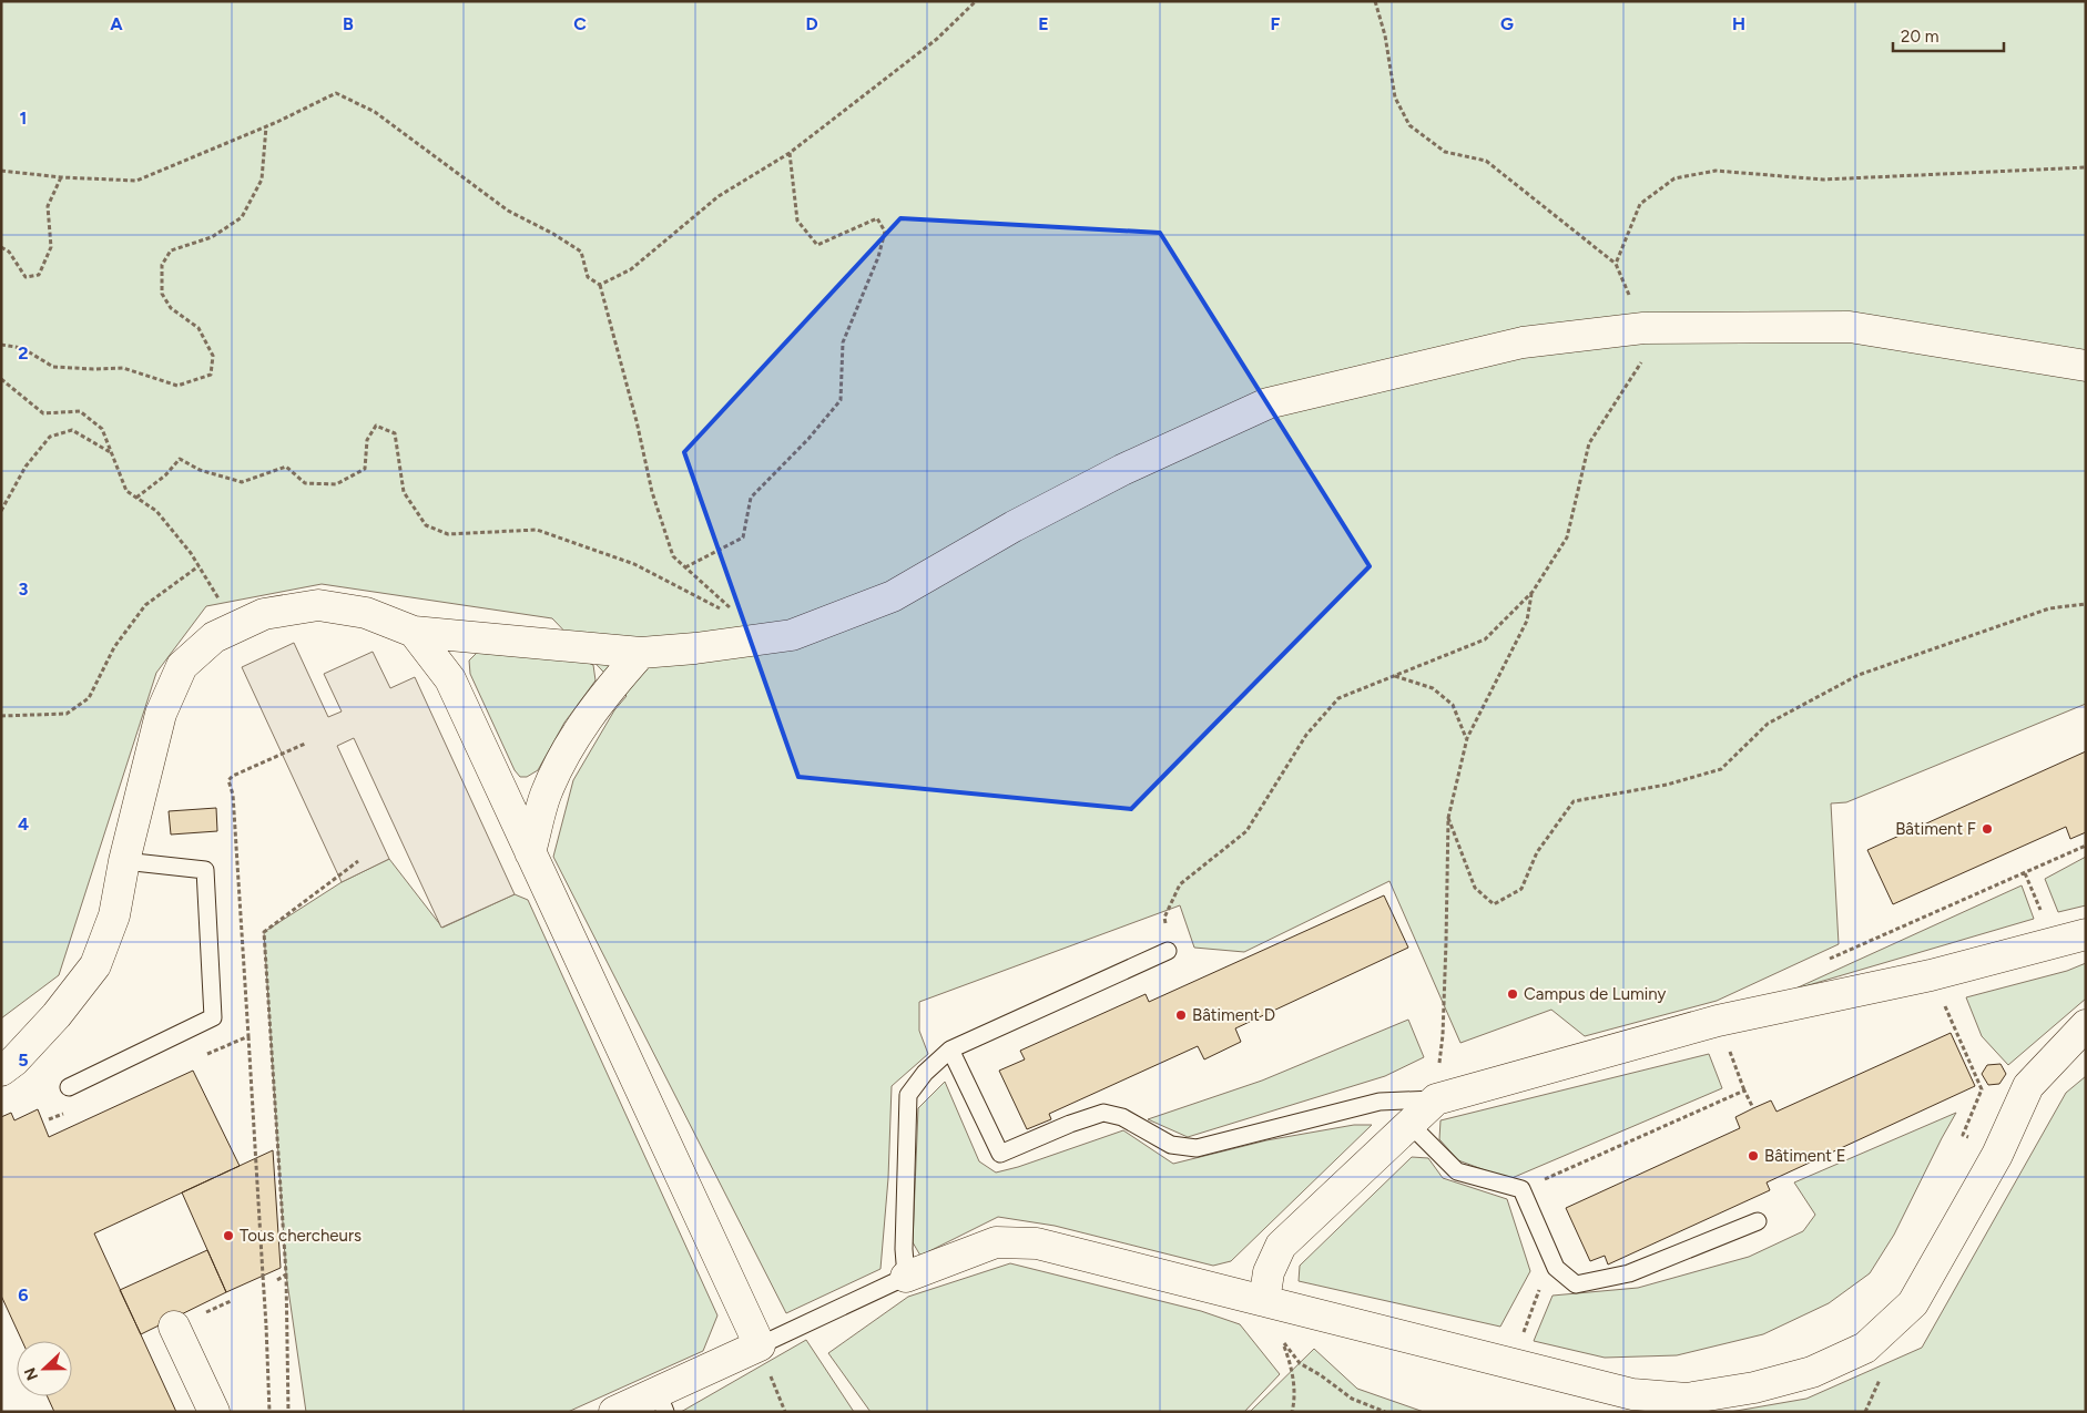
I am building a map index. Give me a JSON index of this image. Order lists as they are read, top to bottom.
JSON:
{
  "places": [
    "Bâtiment F",
    "Campus de Luminy",
    "Bâtiment D",
    "Bâtiment E",
    "Tous chercheurs"
  ],
  "scale_bar": "20 m",
  "north": "left",
  "grid": {
    "columns": [
      "A",
      "B",
      "C",
      "D",
      "E",
      "F",
      "G",
      "H"
    ],
    "rows": [
      "1",
      "2",
      "3",
      "4",
      "5",
      "6"
    ]
  }
}
